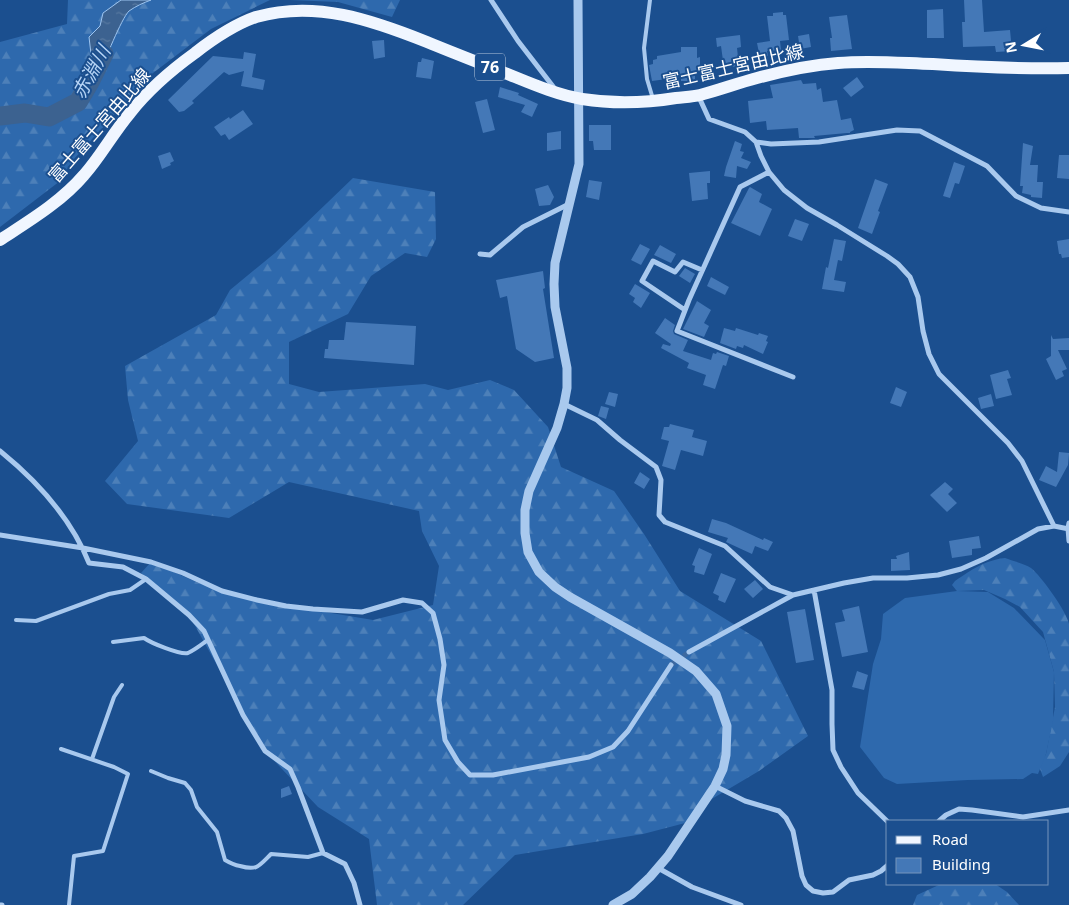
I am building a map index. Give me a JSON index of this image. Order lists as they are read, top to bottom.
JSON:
{
  "streets": {
    "main road": ["富士富士宮由比線", "76"]
  },
  "water": ["赤淵川"],
  "legend": ["Road", "Building"],
  "north": "left"
}
